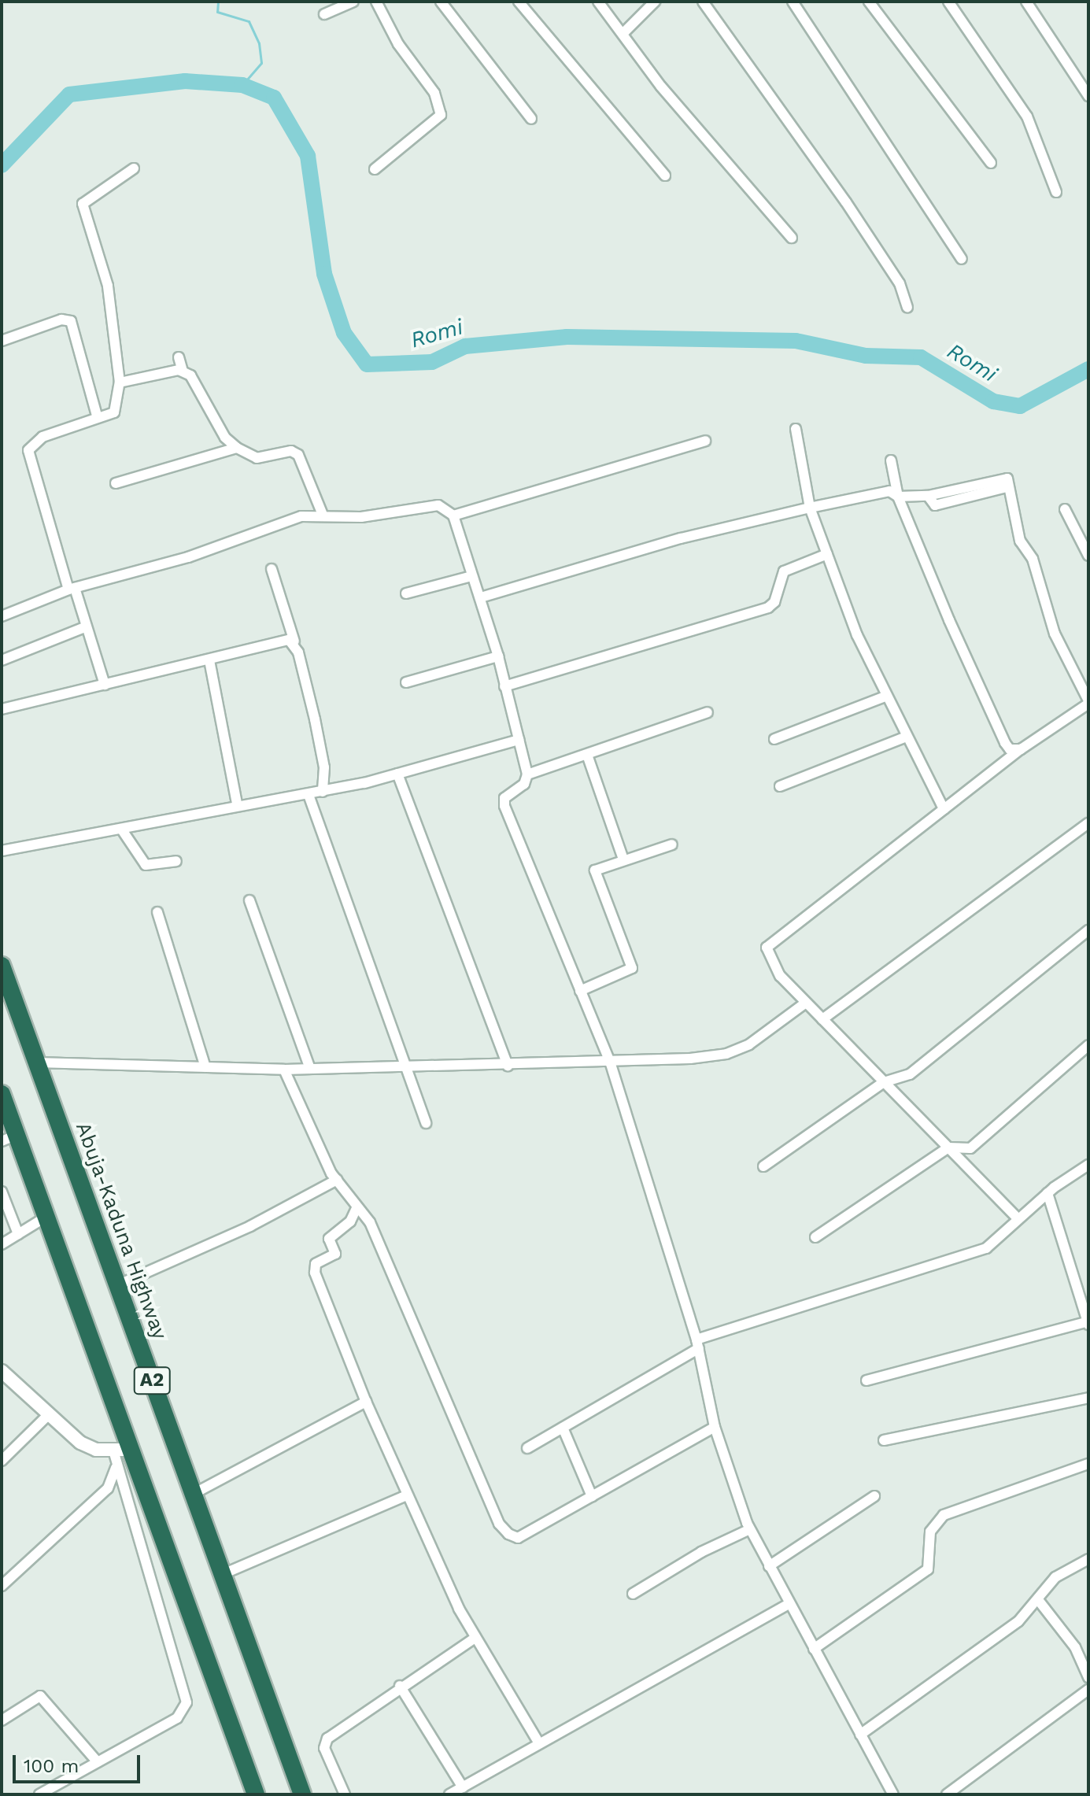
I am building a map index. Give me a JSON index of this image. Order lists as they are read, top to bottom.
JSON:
{
  "streets": {
    "highway": ["Abuja-Kaduna Highway", "A2"]
  },
  "water": ["Romi"],
  "scale_bar": "100 m"
}
